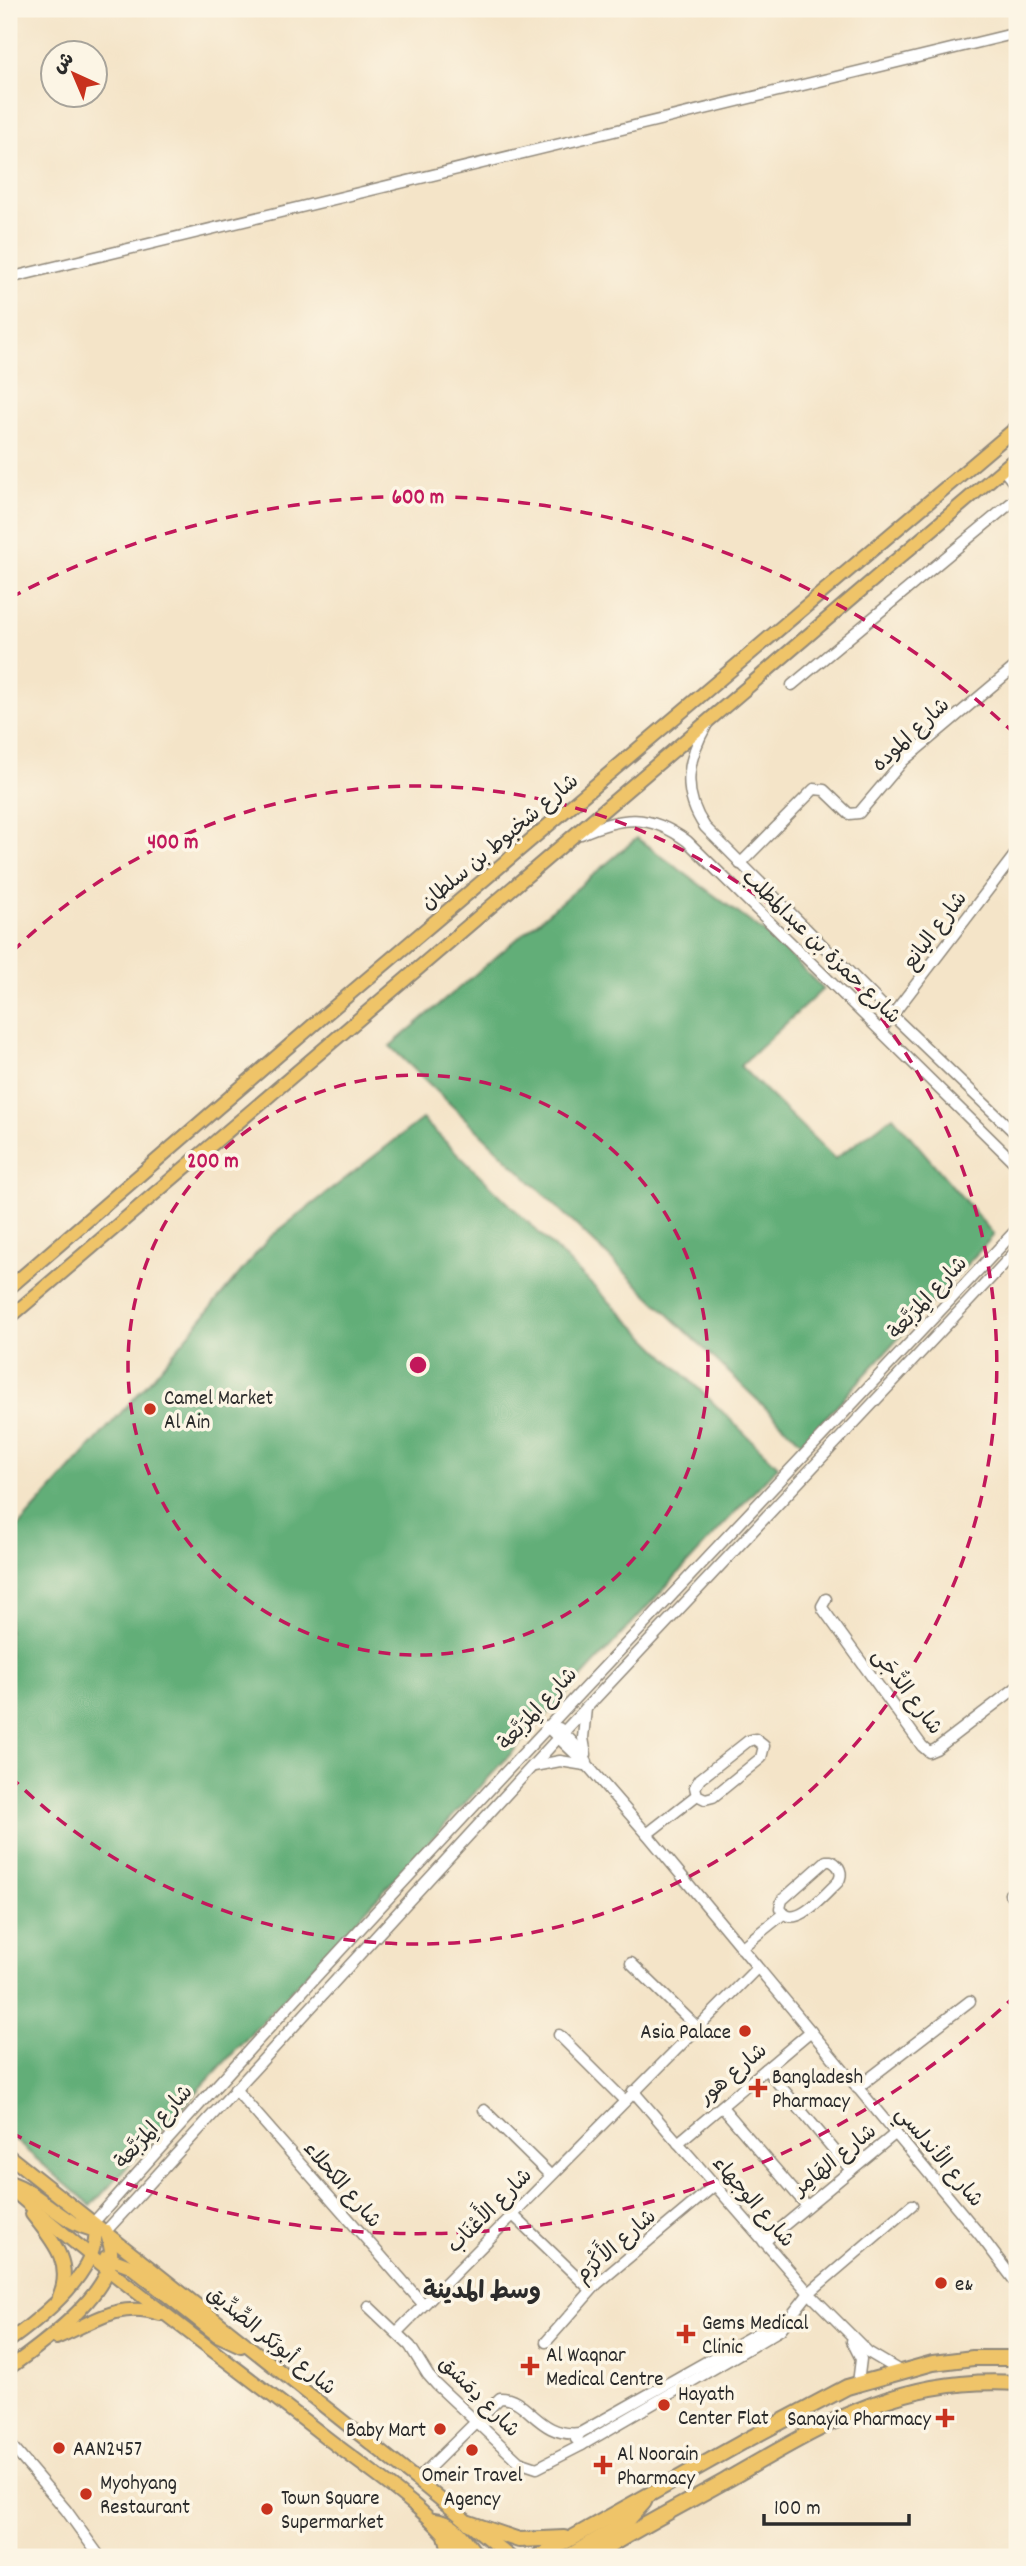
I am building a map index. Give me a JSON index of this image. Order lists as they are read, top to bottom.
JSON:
{
  "streets": {
    "main road": ["شارع شخبوط بن سلطان", "شارع أبوبَكر الصِّدِّيق"],
    "street": [
      "شارع الموده",
      "شارع اليانع",
      "شارع حمزة بن عبدالمطلب",
      "شارع المِرَبَّعة",
      "شارع الدُّجَى",
      "شارع هور",
      "شارع الأندلسي",
      "شارع الهَامِر",
      "شارع الكحلاء",
      "شارع الوجهاء",
      "شارع الأَعْنَاب",
      "شارع الأَكْرَم",
      "شارع دِمَشق"
    ]
  },
  "crossings": [
    ["شارع الموده", "شارع حمزة بن عبدالمطلب"],
    ["شارع اليانع", "شارع حمزة بن عبدالمطلب"],
    ["شارع المِرَبَّعة", "شارع الأندلسي"],
    ["شارع المِرَبَّعة", "شارع الكحلاء"],
    ["شارع المِرَبَّعة", "شارع أبوبَكر الصِّدِّيق"],
    ["شارع هور", "شارع الأندلسي"],
    ["شارع هور", "شارع الوجهاء"],
    ["شارع الأندلسي", "شارع الهَامِر"],
    ["شارع الأندلسي", "شارع الأَعْنَاب"],
    ["شارع الهَامِر", "شارع الوجهاء"],
    ["شارع الكحلاء", "شارع الأَعْنَاب"],
    ["شارع الوجهاء", "شارع الأَعْنَاب"],
    ["شارع الوجهاء", "شارع الأَكْرَم"],
    ["شارع الوجهاء", "شارع دِمَشق"],
    ["شارع الأَعْنَاب", "شارع دِمَشق"]
  ],
  "districts": ["وسط المدينة"],
  "places": {
    "other": [
      "Camel Market Al Ain",
      "Asia Palace",
      "e&",
      "Hayath Center Flat",
      "Baby Mart",
      "AAN2457",
      "Omeir Travel Agency",
      "Myohyang Restaurant",
      "Town Square Supermarket"
    ],
    "health": [
      "Bangladesh Pharmacy",
      "Gems Medical Clinic",
      "Al Waqnar Medical Centre",
      "Sanayia Pharmacy",
      "Al Noorain Pharmacy"
    ]
  },
  "scale_bar": "100 m",
  "north": "top left",
  "rings": ["600 m", "400 m", "200 m"]
}
